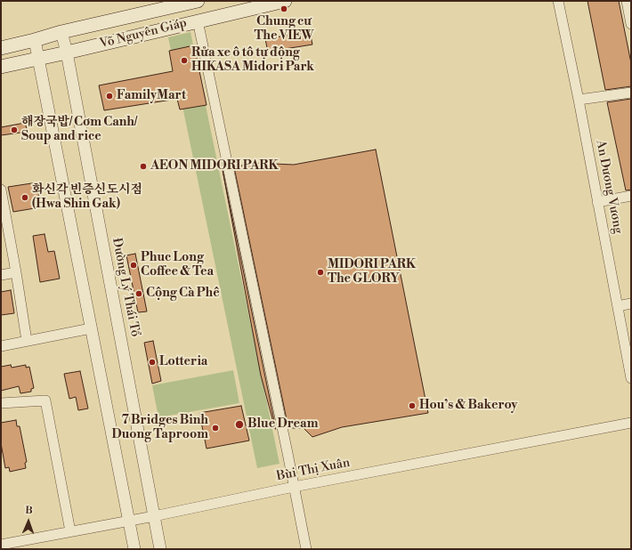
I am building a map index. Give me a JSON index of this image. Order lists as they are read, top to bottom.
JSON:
{
  "streets": {
    "main road": ["Võ Nguyên Giáp"],
    "street": ["An Dương Vương", "Đường Lý Thái Tổ", "Bùi Thị Xuân"]
  },
  "crossings": [
    ["Võ Nguyên Giáp", "Đường Lý Thái Tổ"],
    ["Đường Lý Thái Tổ", "Bùi Thị Xuân"]
  ],
  "places": [
    "Chung cư The VIEW",
    "Rửa xe ô tô tự động HIKASA Midori Park",
    "FamilyMart",
    "해장국밥/ Cơm Canh/ Soup and rice",
    "AEON MIDORI PARK",
    "화신각 빈증신도시점 (Hwa Shin Gak)",
    "Phuc Long Coffee & Tea",
    "MIDORI PARK The GLORY",
    "Cộng Cà Phê",
    "Lotteria",
    "Hou’s & Bakeroy",
    "Blue Dream",
    "7 Bridges Binh Duong Taproom"
  ],
  "north": "top"
}
